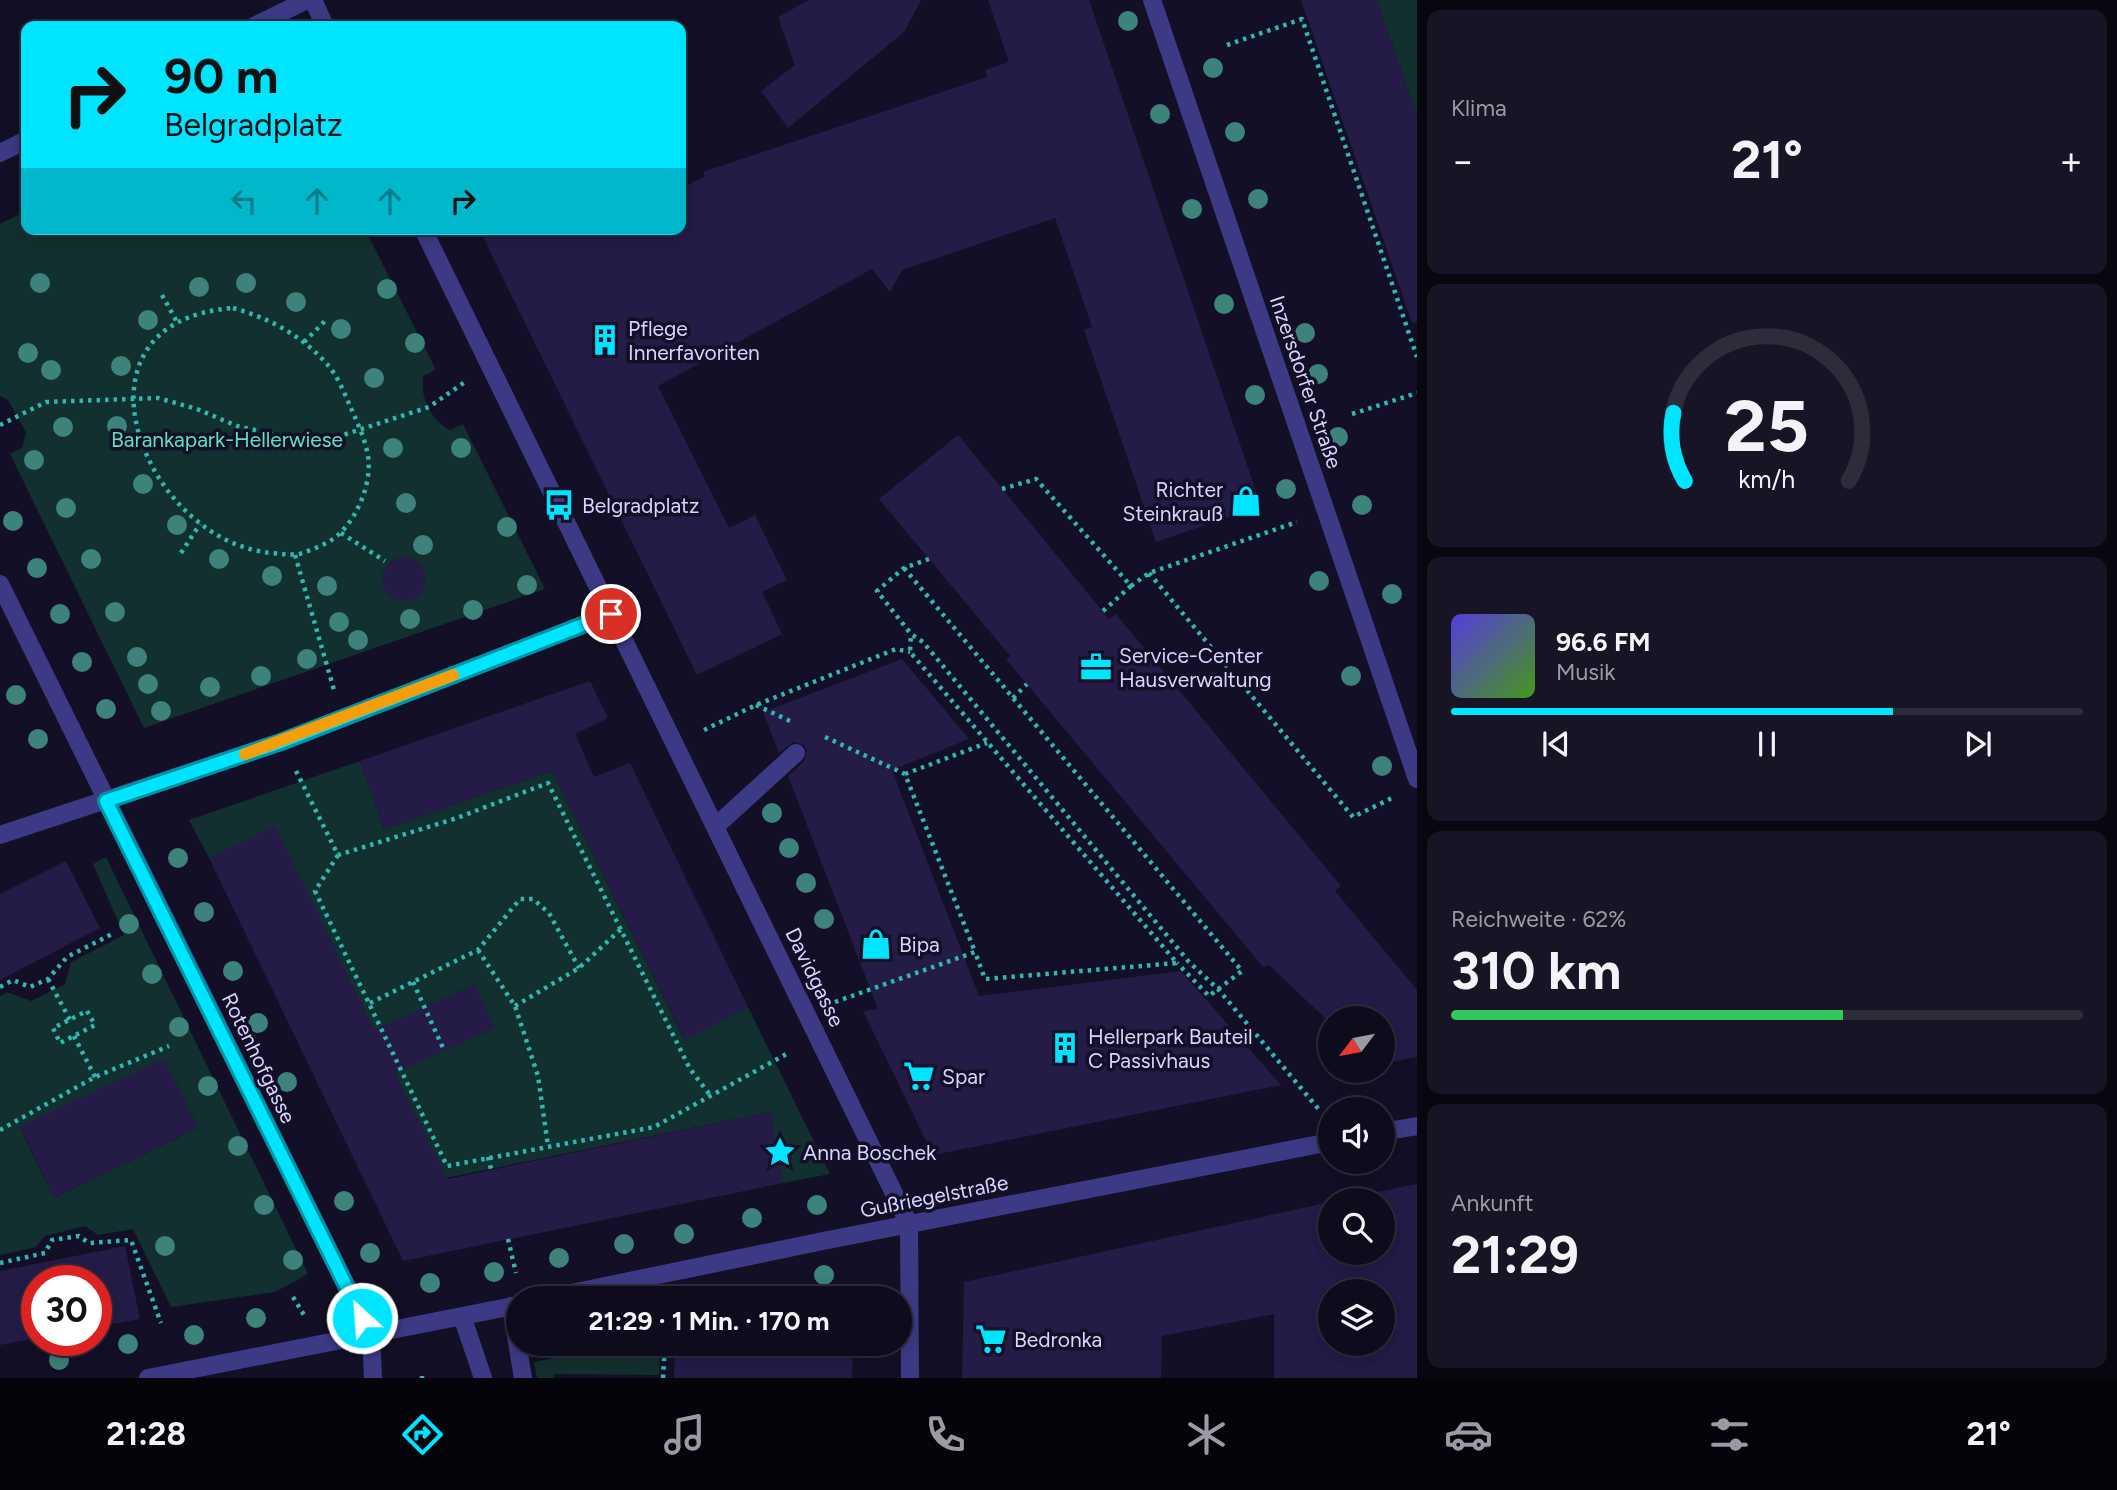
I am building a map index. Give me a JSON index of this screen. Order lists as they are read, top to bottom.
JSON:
{
  "streets": {
    "street": [
      "Inzersdorfer Straße",
      "Davidgasse",
      "Rotenhofgasse",
      "Gußriegelstraße"
    ]
  },
  "crossings": [
    ["Davidgasse", "Gußriegelstraße"]
  ],
  "parks": ["Barankapark-Hellerwiese"],
  "places": {
    "building": ["Pflege Innerfavoriten", "Hellerpark Bauteil C Passivhaus"],
    "shop": ["Richter Steinkrauß", "Bipa"],
    "bus stop": ["Belgradplatz"],
    "office": ["Service-Center Hausverwaltung"],
    "supermarket": ["Spar", "Bedronka"],
    "place": ["Anna Boschek"]
  },
  "north": "bottom left",
  "page": {
    "tile": [
      "Klima",
      ["Reichweite · 62%", "310 km"],
      ["Ankunft", "21:29"]
    ],
    "turn": ["90 m", "Belgradplatz"],
    "heat": ["−", "21°", "+"],
    "song": ["96.6 FM", "Musik"],
    "limit": "30",
    "trip": "21:29 · 1 Min. · 170 m",
    "tabs": ["21:28", "21°"],
    "gauge": ["25", "km/h"]
  }
}
